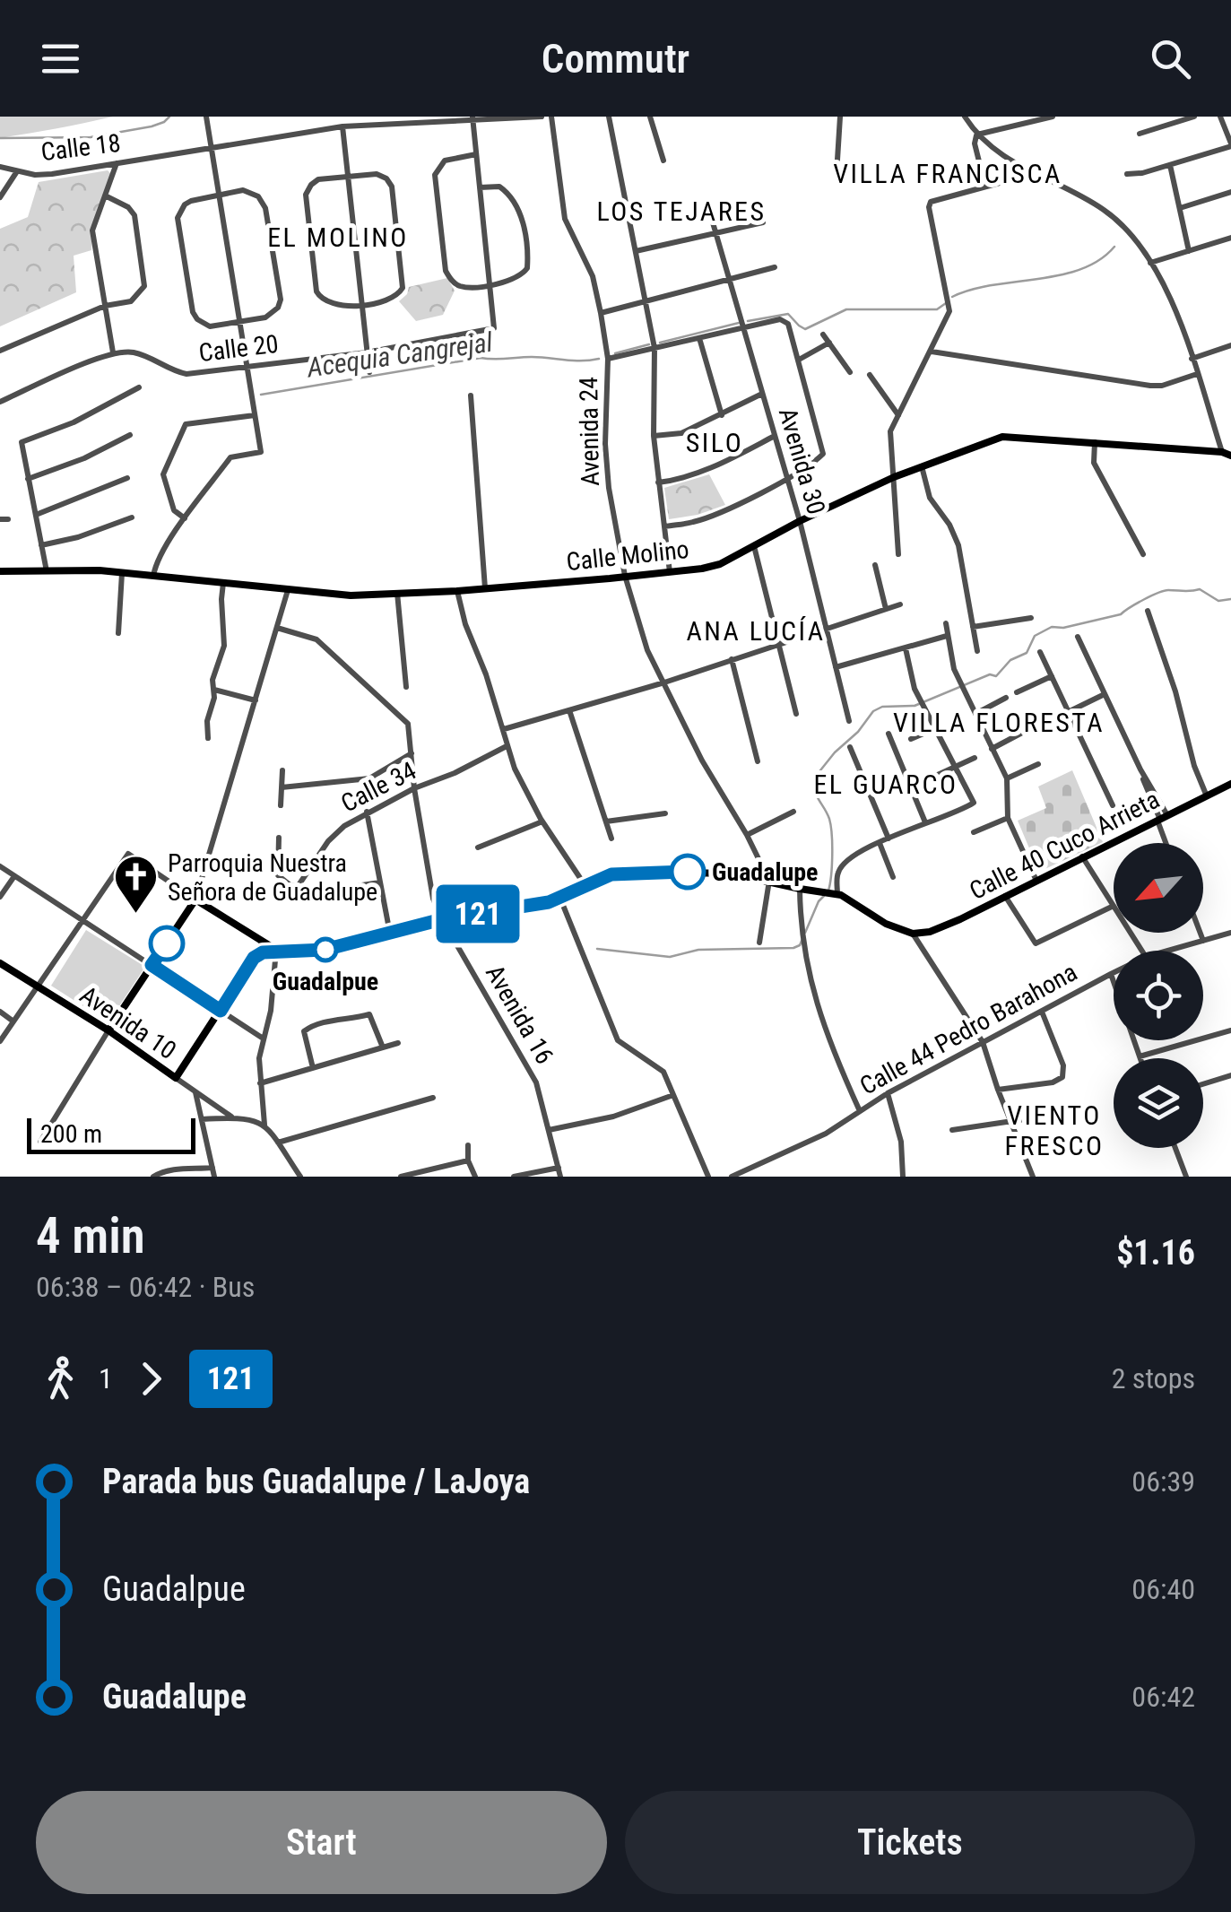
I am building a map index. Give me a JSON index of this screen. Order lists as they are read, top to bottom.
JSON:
{
  "streets": {
    "main road": ["Calle Molino", "Calle 40 Cuco Arrieta", "Avenida 10"],
    "street": [
      "Calle 18",
      "Calle 20",
      "Avenida 24",
      "Avenida 30",
      "Calle 34",
      "Avenida 16",
      "Calle 44 Pedro Barahona"
    ]
  },
  "crossings": [
    ["Avenida 24", "Calle Molino"],
    ["Avenida 30", "Calle Molino"],
    ["Calle 34", "Avenida 16"]
  ],
  "districts": [
    "VILLA FRANCISCA",
    "LOS TEJARES",
    "EL MOLINO",
    "SILO",
    "ANA LUCÍA",
    "VILLA FLORESTA",
    "EL GUARCO",
    "VIENTO FRESCO"
  ],
  "water": ["Acequia Cangrejal"],
  "places": {
    "other": ["Guadalupe", "Guadalpue"],
    "church": ["Parroquia Nuestra Señora de Guadalupe"]
  },
  "lines": ["bus line 121"],
  "scale_bar": "200 m",
  "north": "bottom left",
  "page": {
    "header": "Commutr",
    "on_map": "121",
    "scale": "200 m",
    "heading": ["4 min", "06:38 – 06:42 · Bus", "$1.16"],
    "legs": ["1", "121", "2 stops"],
    "list": [
      {
        "name": "Parada bus Guadalupe / LaJoya",
        "value": "06:39"
      },
      {
        "name": "Guadalpue",
        "value": "06:40"
      },
      {
        "name": "Guadalupe",
        "value": "06:42"
      }
    ],
    "buttons": ["Start", "Tickets"]
  }
}
